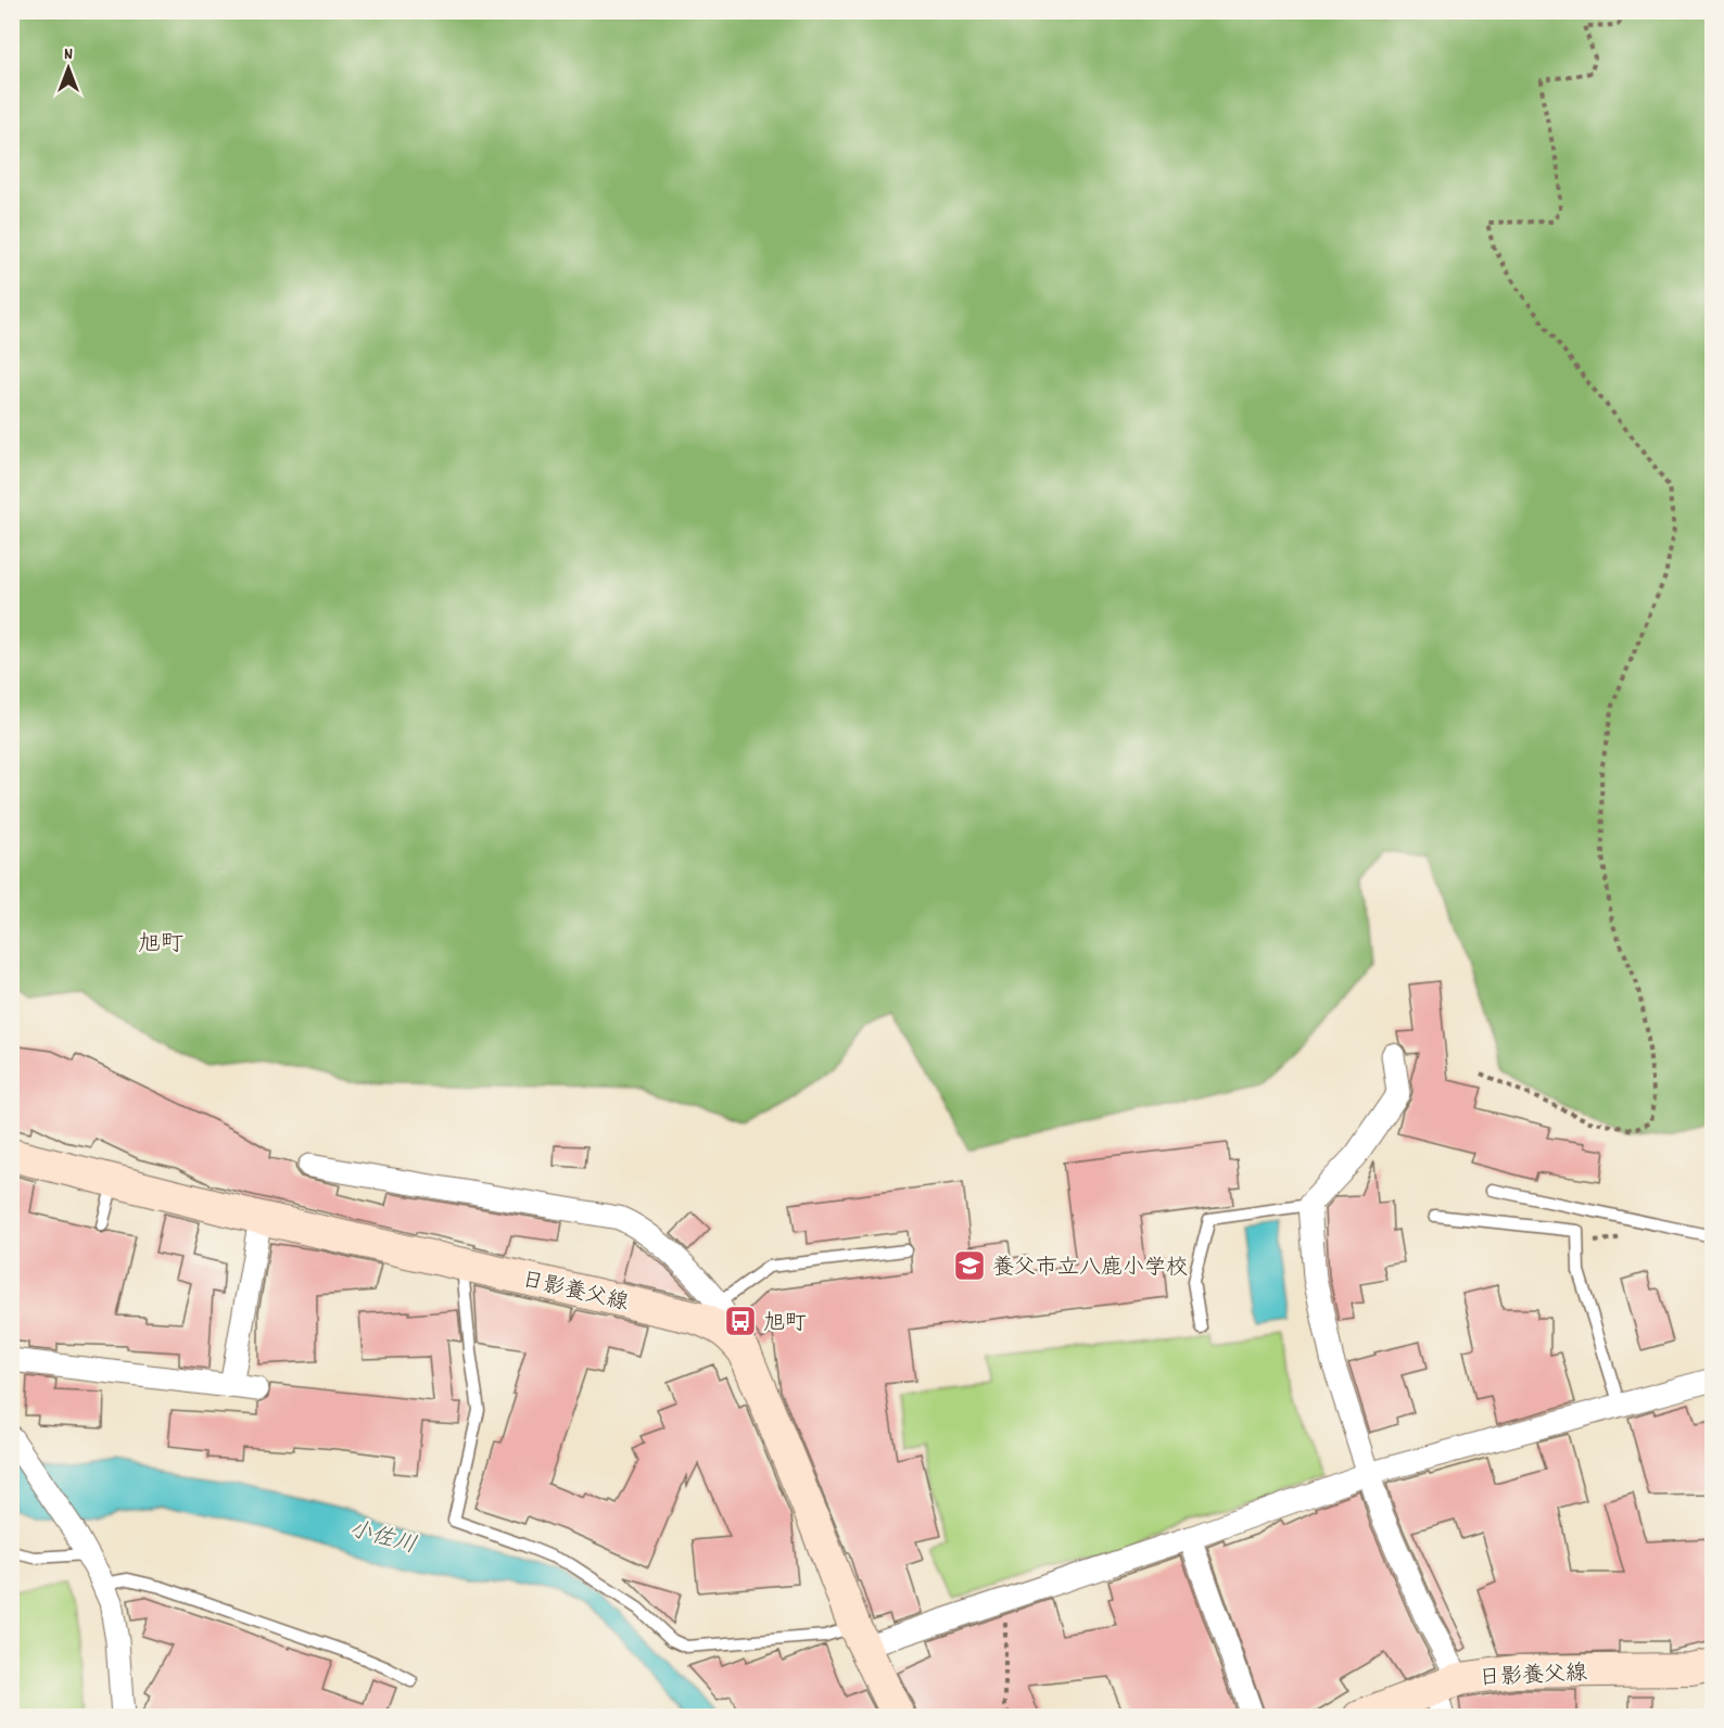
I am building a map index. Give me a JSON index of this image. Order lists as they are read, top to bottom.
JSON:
{
  "streets": {
    "main road": ["日影養父線"]
  },
  "districts": ["旭町"],
  "water": ["小佐川"],
  "places": {
    "school or university": ["養父市立八鹿小学校"],
    "bus stop": ["旭町"]
  },
  "north": "top"
}
